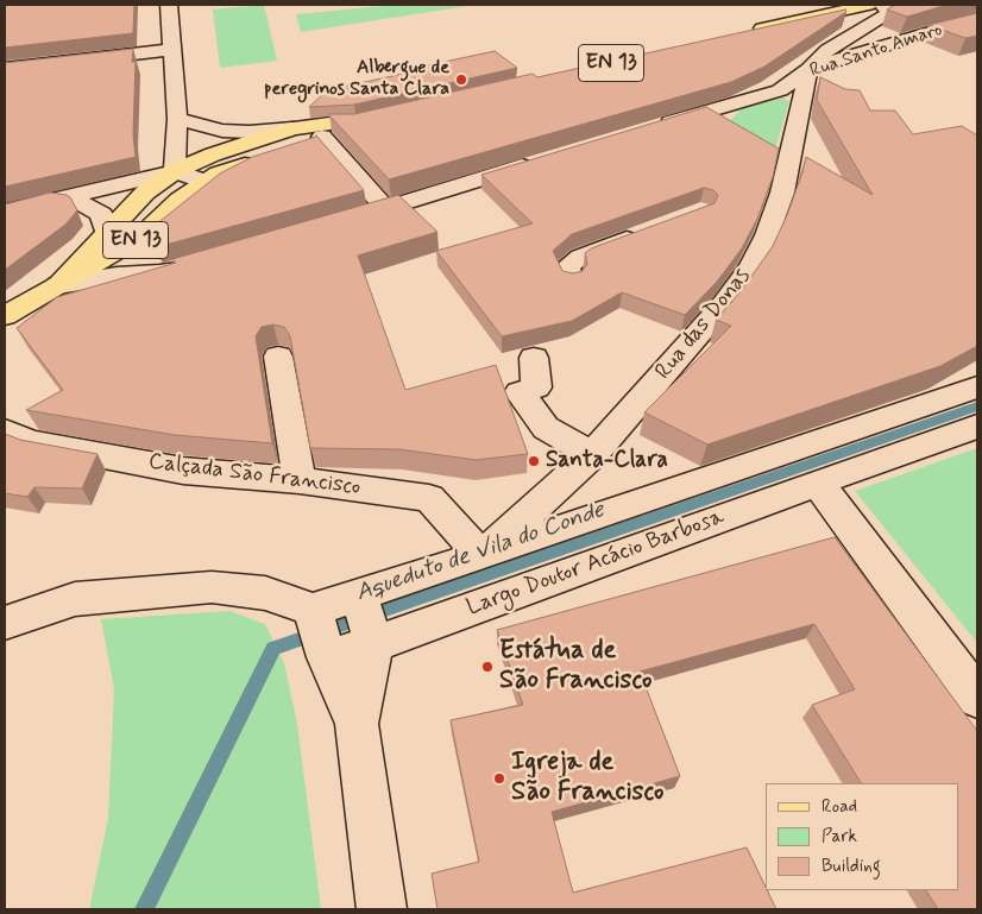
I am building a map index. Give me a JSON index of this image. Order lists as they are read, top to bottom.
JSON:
{
  "streets": {
    "main road": ["EN 13"],
    "street": [
      "Rua Santo Amaro",
      "Rua das Donas",
      "Calçada São Francisco",
      "Largo Doutor Acácio Barbosa"
    ]
  },
  "crossings": [
    ["Rua Santo Amaro", "Rua das Donas"],
    ["Rua das Donas", "Calçada São Francisco"],
    ["Rua das Donas", "Largo Doutor Acácio Barbosa"],
    ["Calçada São Francisco", "Largo Doutor Acácio Barbosa"]
  ],
  "water": ["Aqueduto de Vila do Conde"],
  "places": [
    "Albergue de peregrinos Santa Clara",
    "Santa-Clara",
    "Estátua de São Francisco",
    "Igreja de São Francisco"
  ],
  "legend": ["Road", "Park", "Building"]
}
